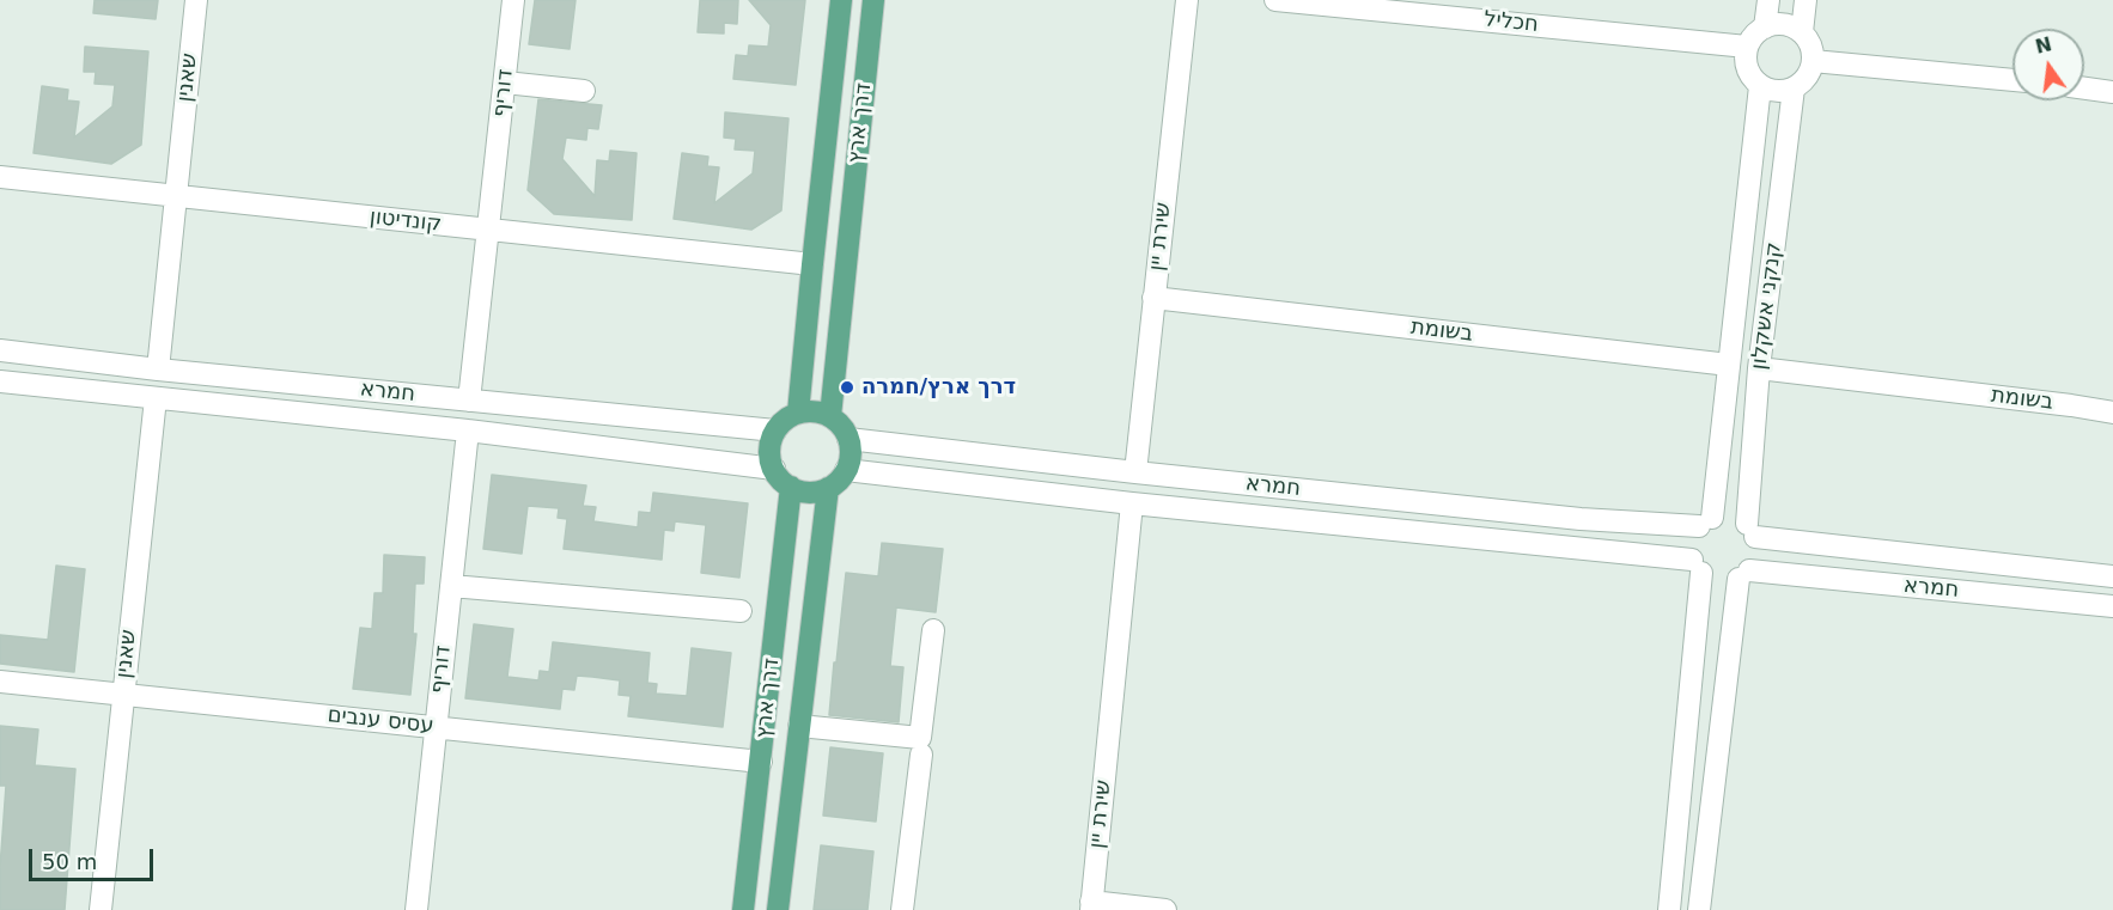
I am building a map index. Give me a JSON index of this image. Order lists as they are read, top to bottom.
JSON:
{
  "streets": {
    "main road": ["דרך ארץ"],
    "street": [
      "חכליל",
      "שאנין",
      "דוריף",
      "קונדיטון",
      "שירת יין",
      "קנקני אשקלון",
      "בשומת",
      "חמרא",
      "עסיס ענבים"
    ]
  },
  "crossings": [
    ["חכליל", "קנקני אשקלון"],
    ["שאנין", "קונדיטון"],
    ["שאנין", "חמרא"],
    ["שאנין", "עסיס ענבים"],
    ["דוריף", "קונדיטון"],
    ["דוריף", "חמרא"],
    ["דוריף", "עסיס ענבים"],
    ["דרך ארץ", "קונדיטון"],
    ["דרך ארץ", "חמרא"],
    ["דרך ארץ", "עסיס ענבים"],
    ["שירת יין", "בשומת"],
    ["שירת יין", "חמרא"],
    ["קנקני אשקלון", "בשומת"],
    ["קנקני אשקלון", "חמרא"]
  ],
  "places": ["דרך ארץ/חמרה"],
  "scale_bar": "50 m",
  "north": "top"
}
